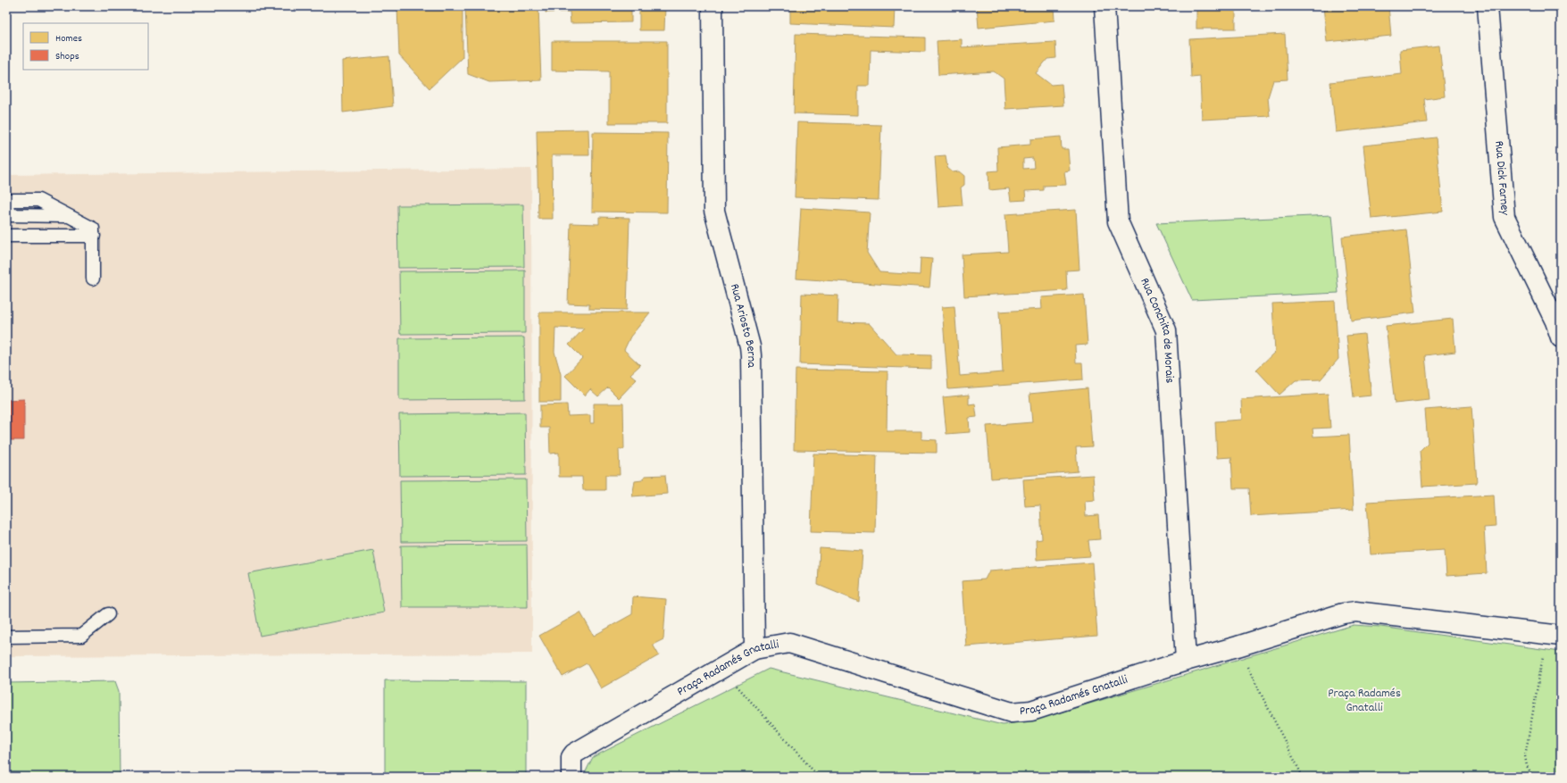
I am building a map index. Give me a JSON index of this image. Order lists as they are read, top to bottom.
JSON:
{
  "streets": {
    "street": [
      "Rua Dick Farney",
      "Rua Ariosto Berna",
      "Rua Conchita de Morais",
      "Praça Radamés Gnatalli"
    ]
  },
  "crossings": [
    ["Rua Ariosto Berna", "Praça Radamés Gnatalli"],
    ["Rua Conchita de Morais", "Praça Radamés Gnatalli"]
  ],
  "parks": ["Praça Radamés Gnatalli"],
  "legend": ["Homes", "Shops"]
}
